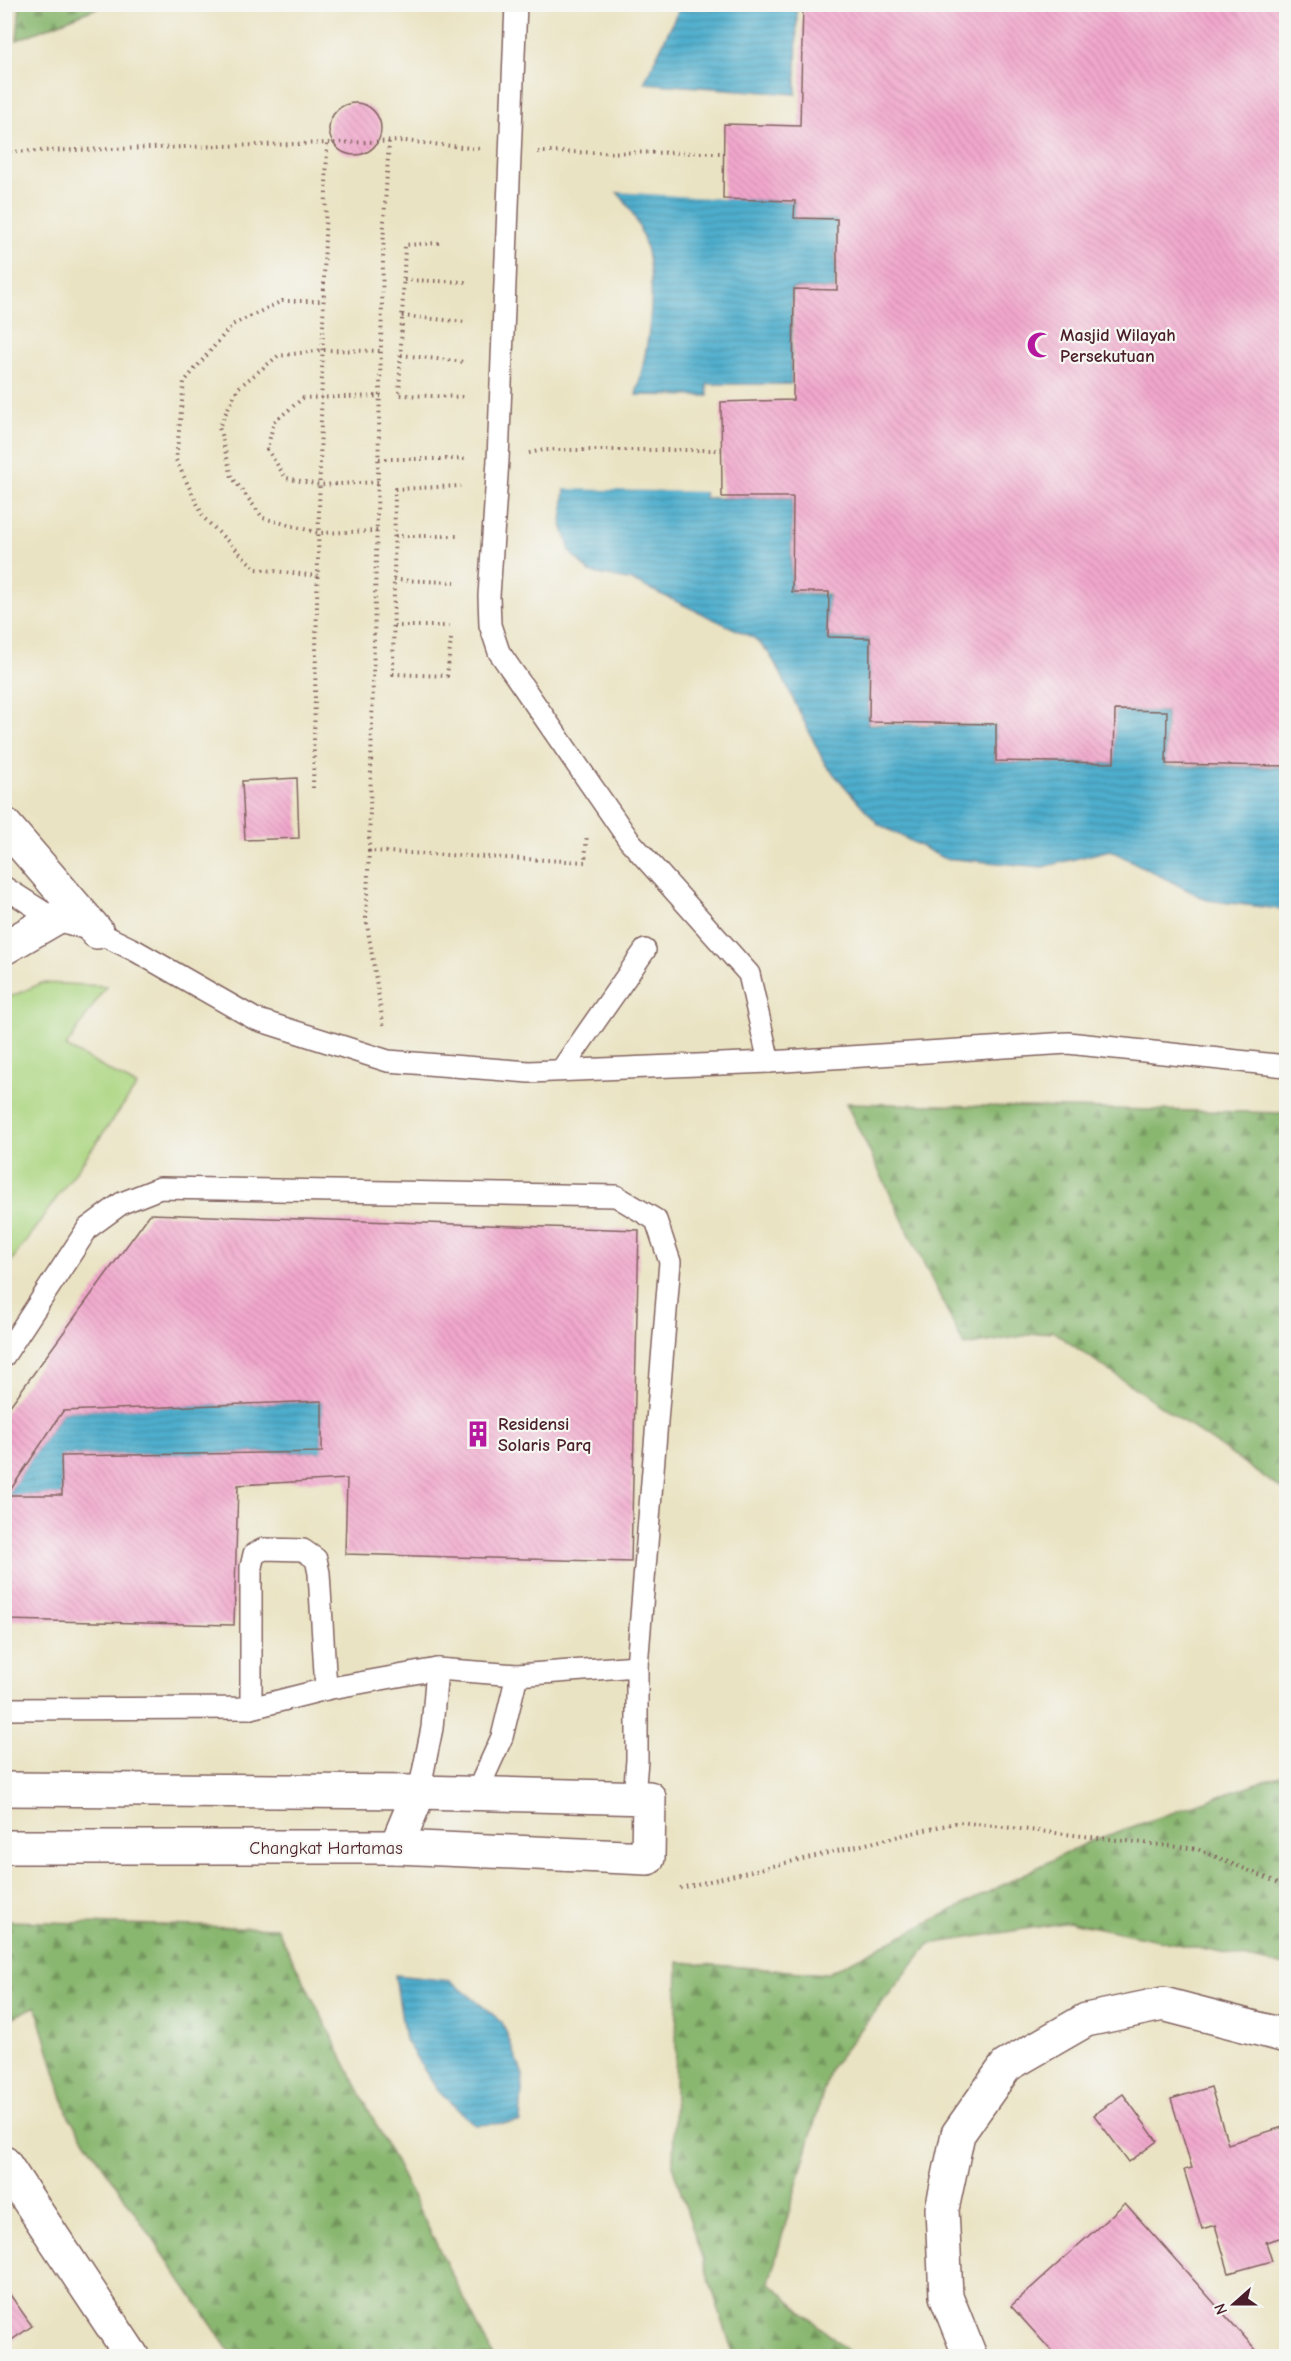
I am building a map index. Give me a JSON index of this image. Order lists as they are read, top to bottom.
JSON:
{
  "streets": {
    "street": ["Changkat Hartamas"]
  },
  "places": {
    "mosque": ["Masjid Wilayah Persekutuan"],
    "building": ["Residensi Solaris Parq"]
  },
  "north": "left"
}
